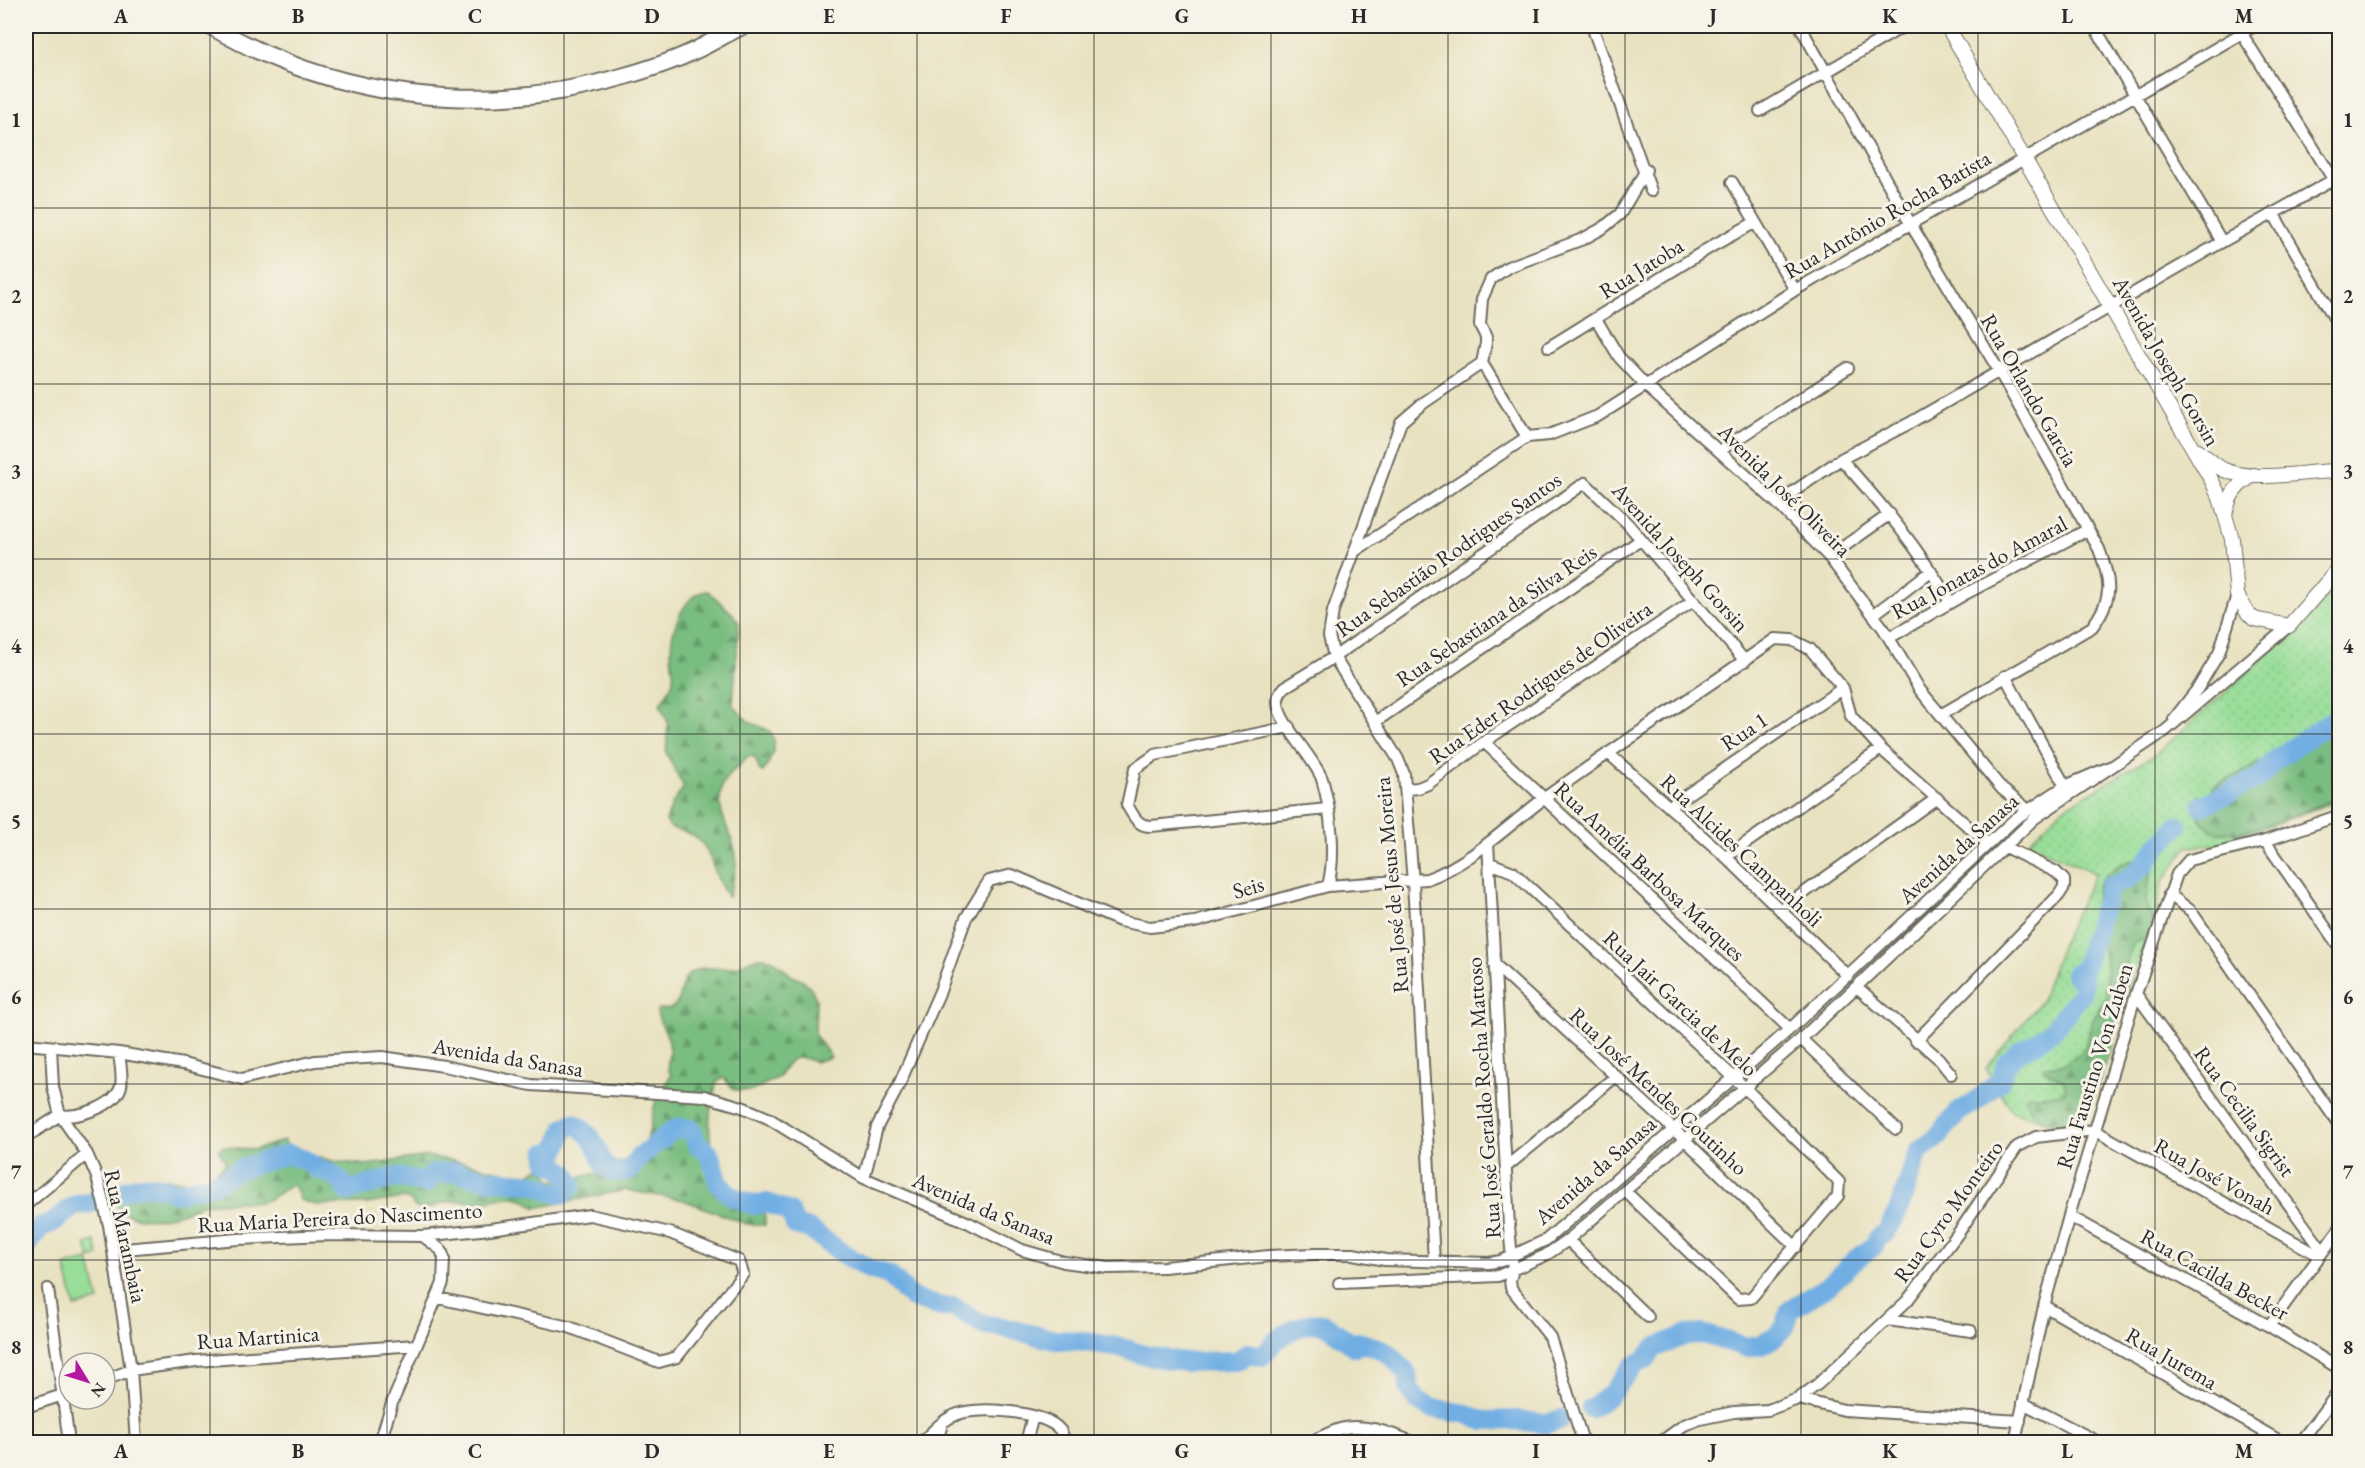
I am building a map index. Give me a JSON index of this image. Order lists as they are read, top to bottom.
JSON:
{
  "streets": {
    "street": [
      "Rua Antônio Rocha Batista",
      "Rua Jatoba",
      "Avenida Joseph Gorsin",
      "Rua Orlando Garcia",
      "Avenida José Oliveira",
      "Rua Sebastião Rodrigues Santos",
      "Rua Jonatas do Amaral",
      "Rua Sebastiana da Silva Reis",
      "Rua Eder Rodrigues de Oliveira",
      "Rua 1",
      "Avenida da Sanasa",
      "Rua Alcides Campanholi",
      "Rua Amélia Barbosa Marques",
      "Rua José de Jesus Moreira",
      "Seis",
      "Rua Jair Garcia de Melo",
      "Rua Faustino Von Zuben",
      "Rua José Mendes Coutinho",
      "Rua José Geraldo Rocha Mattoso",
      "Rua Cecilia Sigrist",
      "Rua José Vonah",
      "Rua Cyro Monteiro",
      "Rua Maria Pereira do Nascimento",
      "Rua Marambaia",
      "Rua Cacilda Becker",
      "Rua Martinica",
      "Rua Jurema"
    ]
  },
  "crossings": [
    ["Rua Antônio Rocha Batista", "Avenida Joseph Gorsin"],
    ["Rua Antônio Rocha Batista", "Rua Orlando Garcia"],
    ["Rua Antônio Rocha Batista", "Avenida José Oliveira"],
    ["Rua Jatoba", "Avenida José Oliveira"],
    ["Avenida Joseph Gorsin", "Rua Sebastião Rodrigues Santos"],
    ["Avenida Joseph Gorsin", "Rua Sebastiana da Silva Reis"],
    ["Avenida Joseph Gorsin", "Rua Eder Rodrigues de Oliveira"],
    ["Avenida Joseph Gorsin", "Seis"],
    ["Rua Orlando Garcia", "Avenida José Oliveira"],
    ["Rua Orlando Garcia", "Rua Jonatas do Amaral"],
    ["Avenida José Oliveira", "Rua Jonatas do Amaral"],
    ["Avenida José Oliveira", "Avenida da Sanasa"],
    ["Rua Sebastião Rodrigues Santos", "Rua José de Jesus Moreira"],
    ["Rua Sebastião Rodrigues Santos", "Seis"],
    ["Rua Sebastiana da Silva Reis", "Rua José de Jesus Moreira"],
    ["Rua Eder Rodrigues de Oliveira", "Rua Amélia Barbosa Marques"],
    ["Rua Eder Rodrigues de Oliveira", "Rua José de Jesus Moreira"],
    ["Rua 1", "Rua Alcides Campanholi"],
    ["Rua 1", "Seis"],
    ["Avenida da Sanasa", "Rua Alcides Campanholi"],
    ["Avenida da Sanasa", "Rua Amélia Barbosa Marques"],
    ["Avenida da Sanasa", "Rua José de Jesus Moreira"],
    ["Avenida da Sanasa", "Seis"],
    ["Avenida da Sanasa", "Rua Jair Garcia de Melo"],
    ["Avenida da Sanasa", "Rua José Mendes Coutinho"],
    ["Avenida da Sanasa", "Rua José Geraldo Rocha Mattoso"],
    ["Avenida da Sanasa", "Rua Marambaia"],
    ["Rua Alcides Campanholi", "Seis"],
    ["Rua Amélia Barbosa Marques", "Seis"],
    ["Rua José de Jesus Moreira", "Seis"],
    ["Seis", "Rua José Geraldo Rocha Mattoso"],
    ["Rua Jair Garcia de Melo", "Rua José Mendes Coutinho"],
    ["Rua Jair Garcia de Melo", "Rua José Geraldo Rocha Mattoso"],
    ["Rua Faustino Von Zuben", "Rua Cecilia Sigrist"],
    ["Rua Faustino Von Zuben", "Rua José Vonah"],
    ["Rua Faustino Von Zuben", "Rua Cyro Monteiro"],
    ["Rua Faustino Von Zuben", "Rua Cacilda Becker"],
    ["Rua Faustino Von Zuben", "Rua Jurema"],
    ["Rua José Mendes Coutinho", "Rua José Geraldo Rocha Mattoso"],
    ["Rua Cecilia Sigrist", "Rua José Vonah"],
    ["Rua José Vonah", "Rua Cyro Monteiro"],
    ["Rua Maria Pereira do Nascimento", "Rua Marambaia"],
    ["Rua Marambaia", "Rua Martinica"]
  ],
  "north": "bottom right",
  "grid": {
    "columns": [
      "A",
      "B",
      "C",
      "D",
      "E",
      "F",
      "G",
      "H",
      "I",
      "J",
      "K",
      "L",
      "M"
    ],
    "rows": [
      "1",
      "2",
      "3",
      "4",
      "5",
      "6",
      "7",
      "8"
    ]
  }
}
